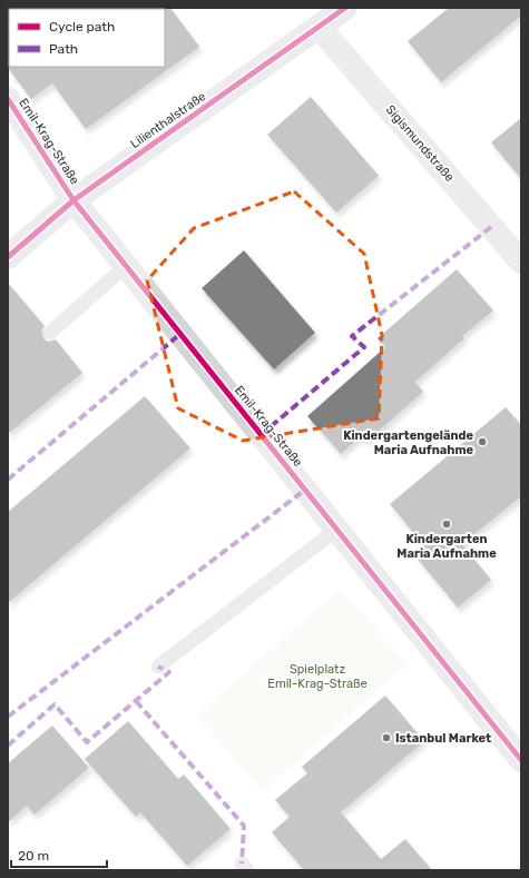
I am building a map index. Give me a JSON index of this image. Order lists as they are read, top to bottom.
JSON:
{
  "streets": {
    "street": ["Lilienthalstraße", "Emil-Krag-Straße", "Sigismundstraße"]
  },
  "crossings": [
    ["Lilienthalstraße", "Emil-Krag-Straße"],
    ["Lilienthalstraße", "Sigismundstraße"]
  ],
  "parks": ["Spielplatz Emil-Krag-Straße"],
  "places": ["Kindergartengelände Maria Aufnahme", "Kindergarten Maria Aufnahme", "Istanbul Market"],
  "legend": ["Cycle path", "Path"],
  "scale_bar": "20 m"
}
